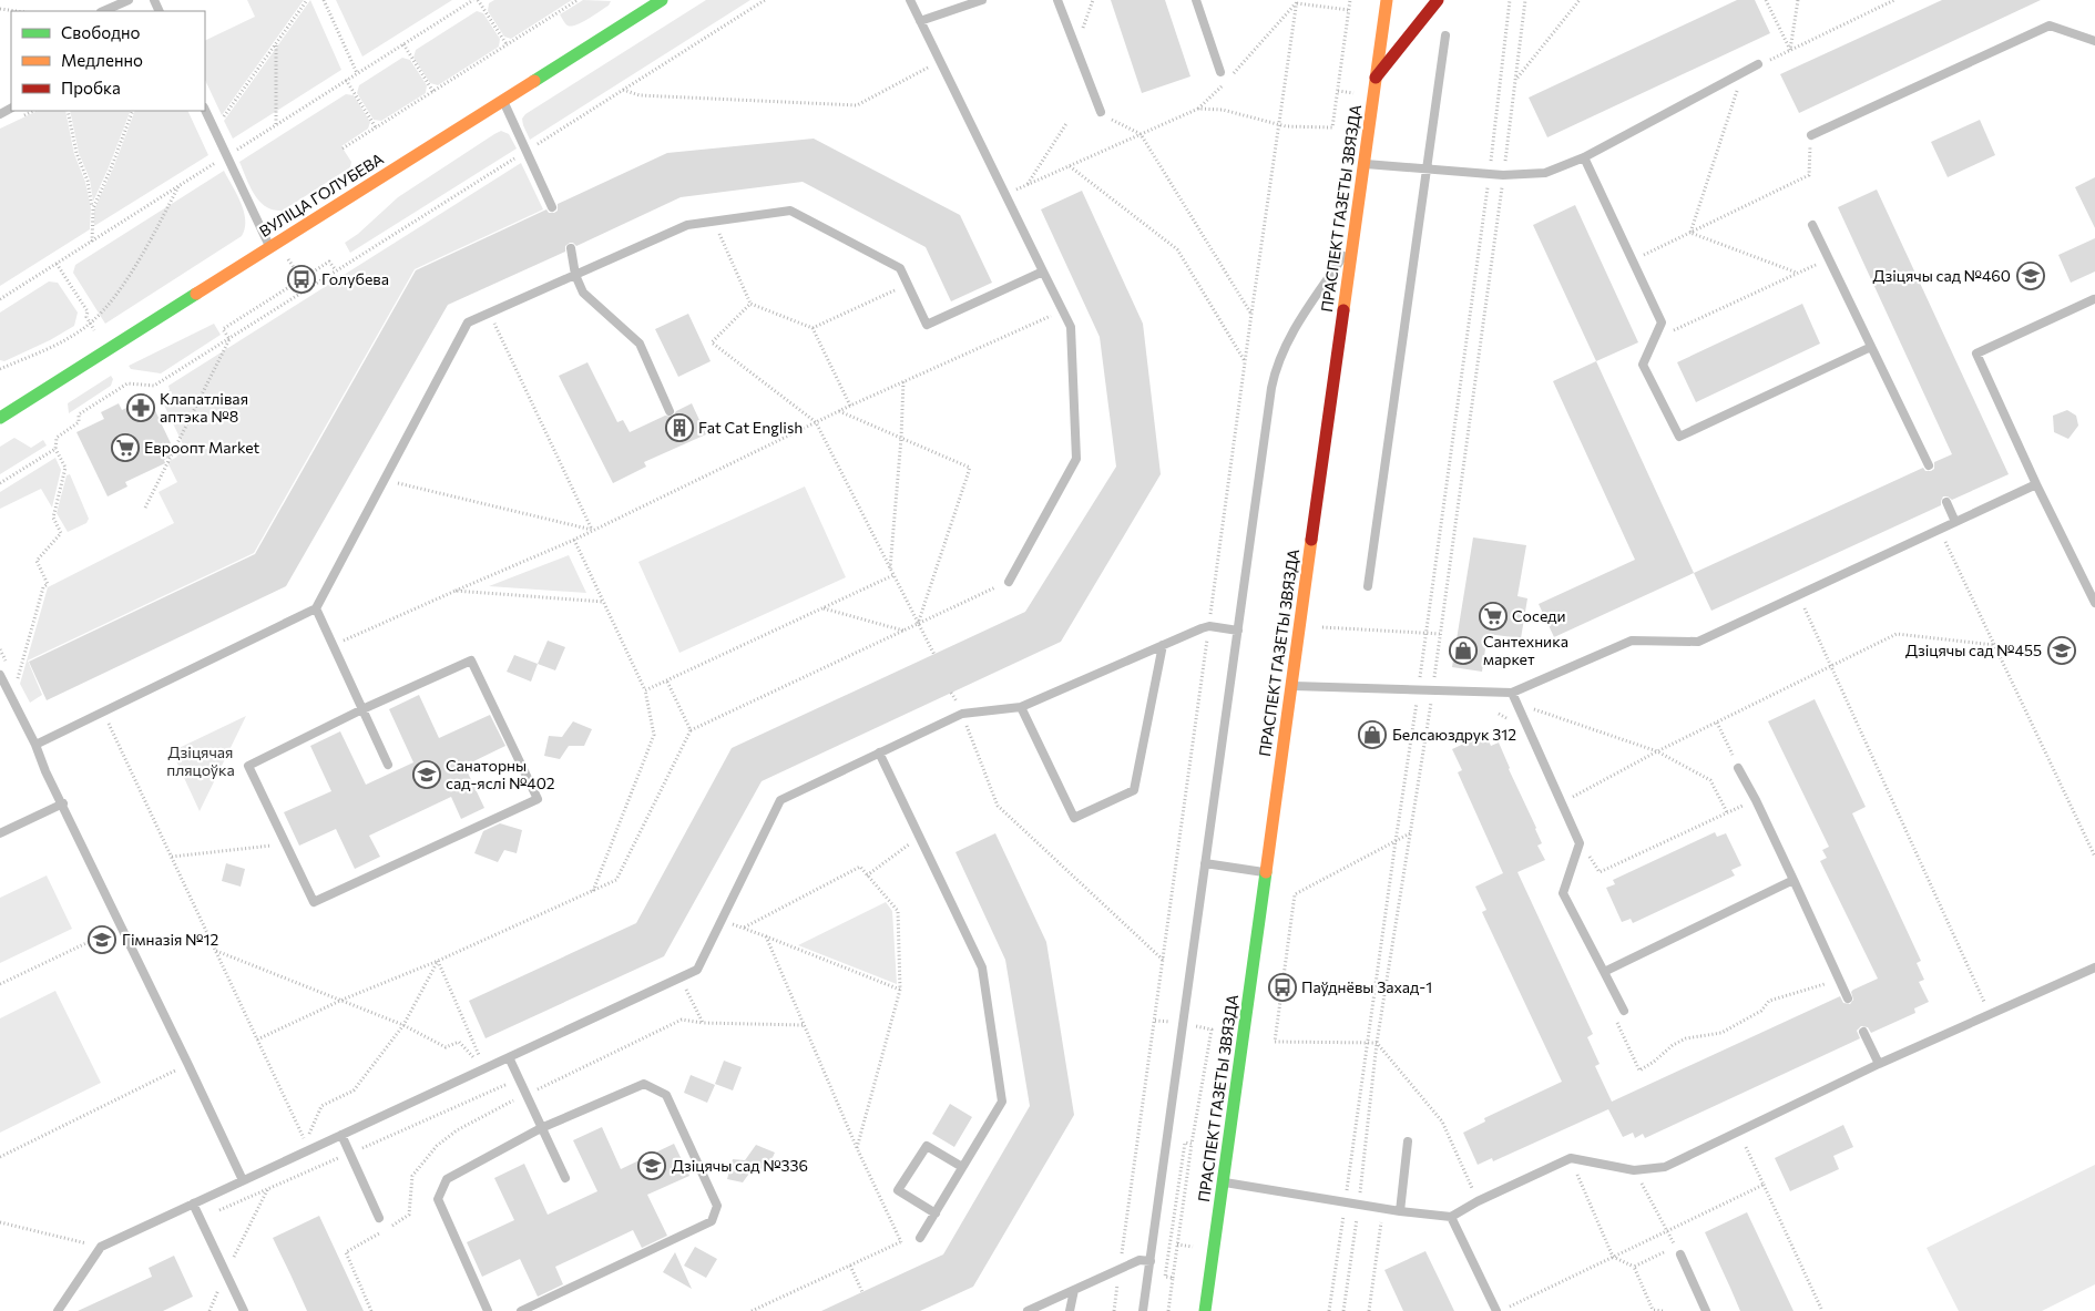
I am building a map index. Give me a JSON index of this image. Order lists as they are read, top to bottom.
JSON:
{
  "streets": {
    "main road": ["ВУЛІЦА ГОЛУБЕВА", "ПРАСПЕКТ ГАЗЕТЫ ЗВЯЗДА"]
  },
  "parks": ["Дзіцячая пляцоўка"],
  "places": {
    "school or university": [
      "Дзіцячы сад №460",
      "Дзіцячы сад №455",
      "Санаторны сад-яслі №402",
      "Гімназія №12",
      "Дзіцячы сад №336"
    ],
    "bus stop": ["Голубева", "Паўднёвы Захад-1"],
    "pharmacy": ["Клапатлівая аптэка №8"],
    "building": ["Fat Cat English"],
    "supermarket": ["Евроопт Market", "Соседи"],
    "shop": ["Сантехника маркет", "Белсаюздрук 312"]
  },
  "legend": ["Свободно", "Медленно", "Пробка"]
}
